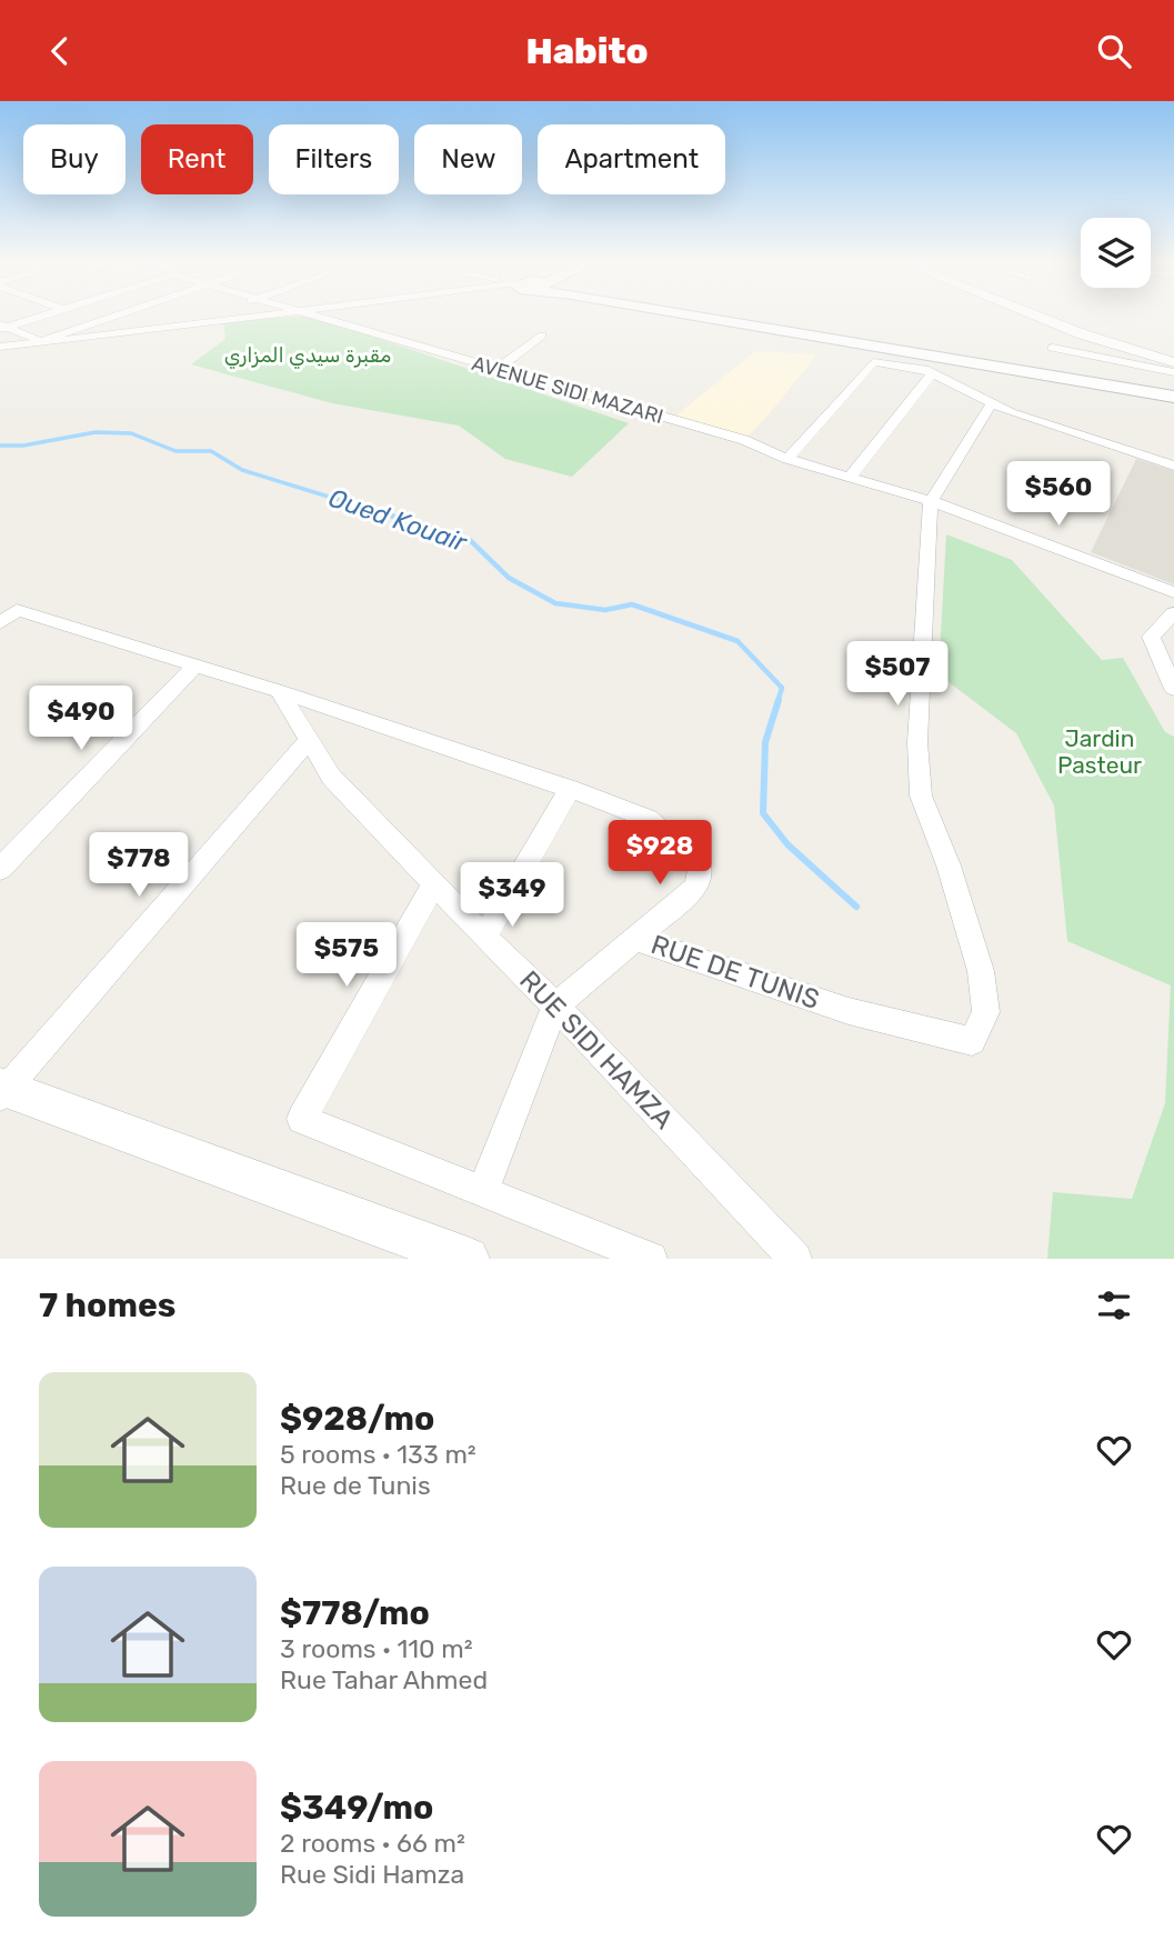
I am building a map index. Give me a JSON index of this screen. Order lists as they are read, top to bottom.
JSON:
{
  "streets": {
    "street": ["AVENUE SIDI MAZARI", "RUE DE TUNIS", "RUE SIDI HAMZA"]
  },
  "crossings": [
    ["AVENUE SIDI MAZARI", "RUE DE TUNIS"],
    ["RUE DE TUNIS", "RUE SIDI HAMZA"]
  ],
  "water": ["Oued Kouair"],
  "parks": ["مقبرة سيدي المزاري", "Jardin Pasteur"],
  "page": {
    "header": "Habito",
    "chip": [
      "Buy",
      "Rent",
      "Filters",
      "New",
      "Apartment"
    ],
    "price": [
      "$560",
      "$507",
      "$490",
      "$928",
      "$778",
      "$349",
      "$575"
    ],
    "heading": "7 homes",
    "list": [
      {
        "name": "$928/mo",
        "note": "5 rooms · 133 m² · Rue de Tunis"
      },
      {
        "name": "$778/mo",
        "note": "3 rooms · 110 m² · Rue Tahar Ahmed"
      },
      {
        "name": "$349/mo",
        "note": "2 rooms · 66 m² · Rue Sidi Hamza"
      }
    ]
  }
}
